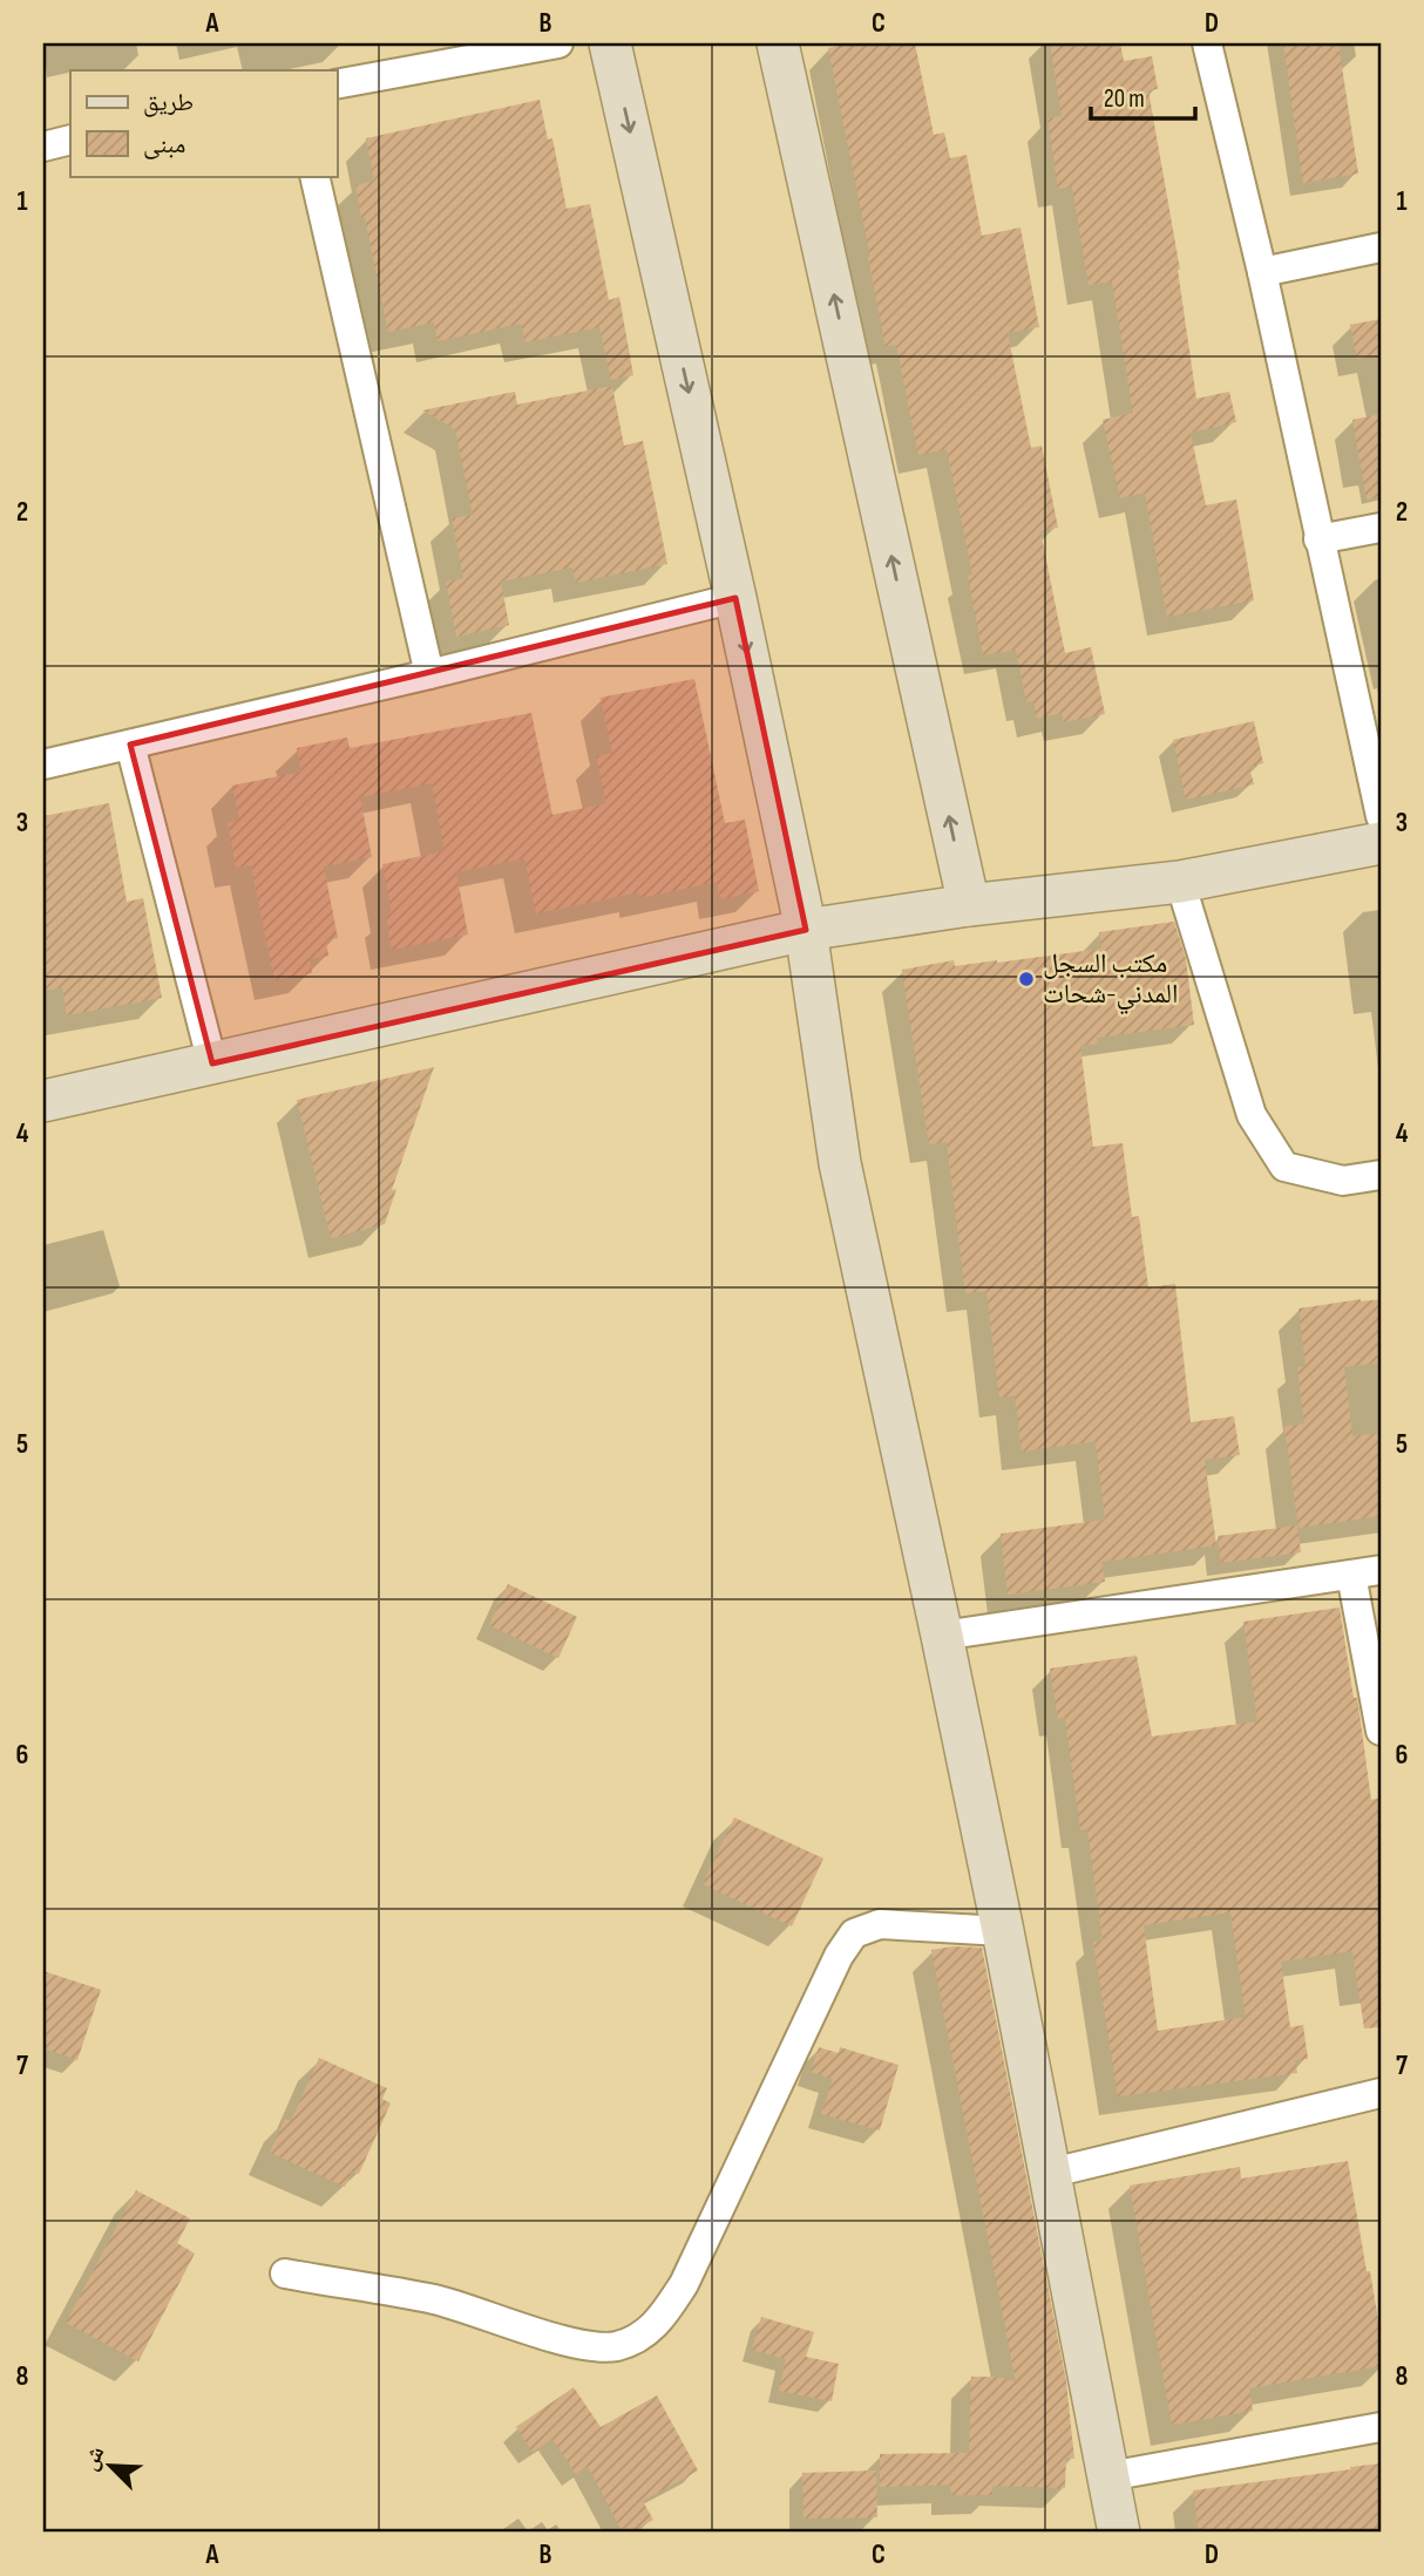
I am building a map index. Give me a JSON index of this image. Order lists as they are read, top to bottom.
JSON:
{
  "places": ["مكتب السجل المدني-شحات"],
  "legend": ["طريق", "مبنى"],
  "scale_bar": "20 m",
  "north": "top left",
  "grid": {
    "columns": [
      "A",
      "B",
      "C",
      "D"
    ],
    "rows": [
      "1",
      "2",
      "3",
      "4",
      "5",
      "6",
      "7",
      "8"
    ]
  }
}
